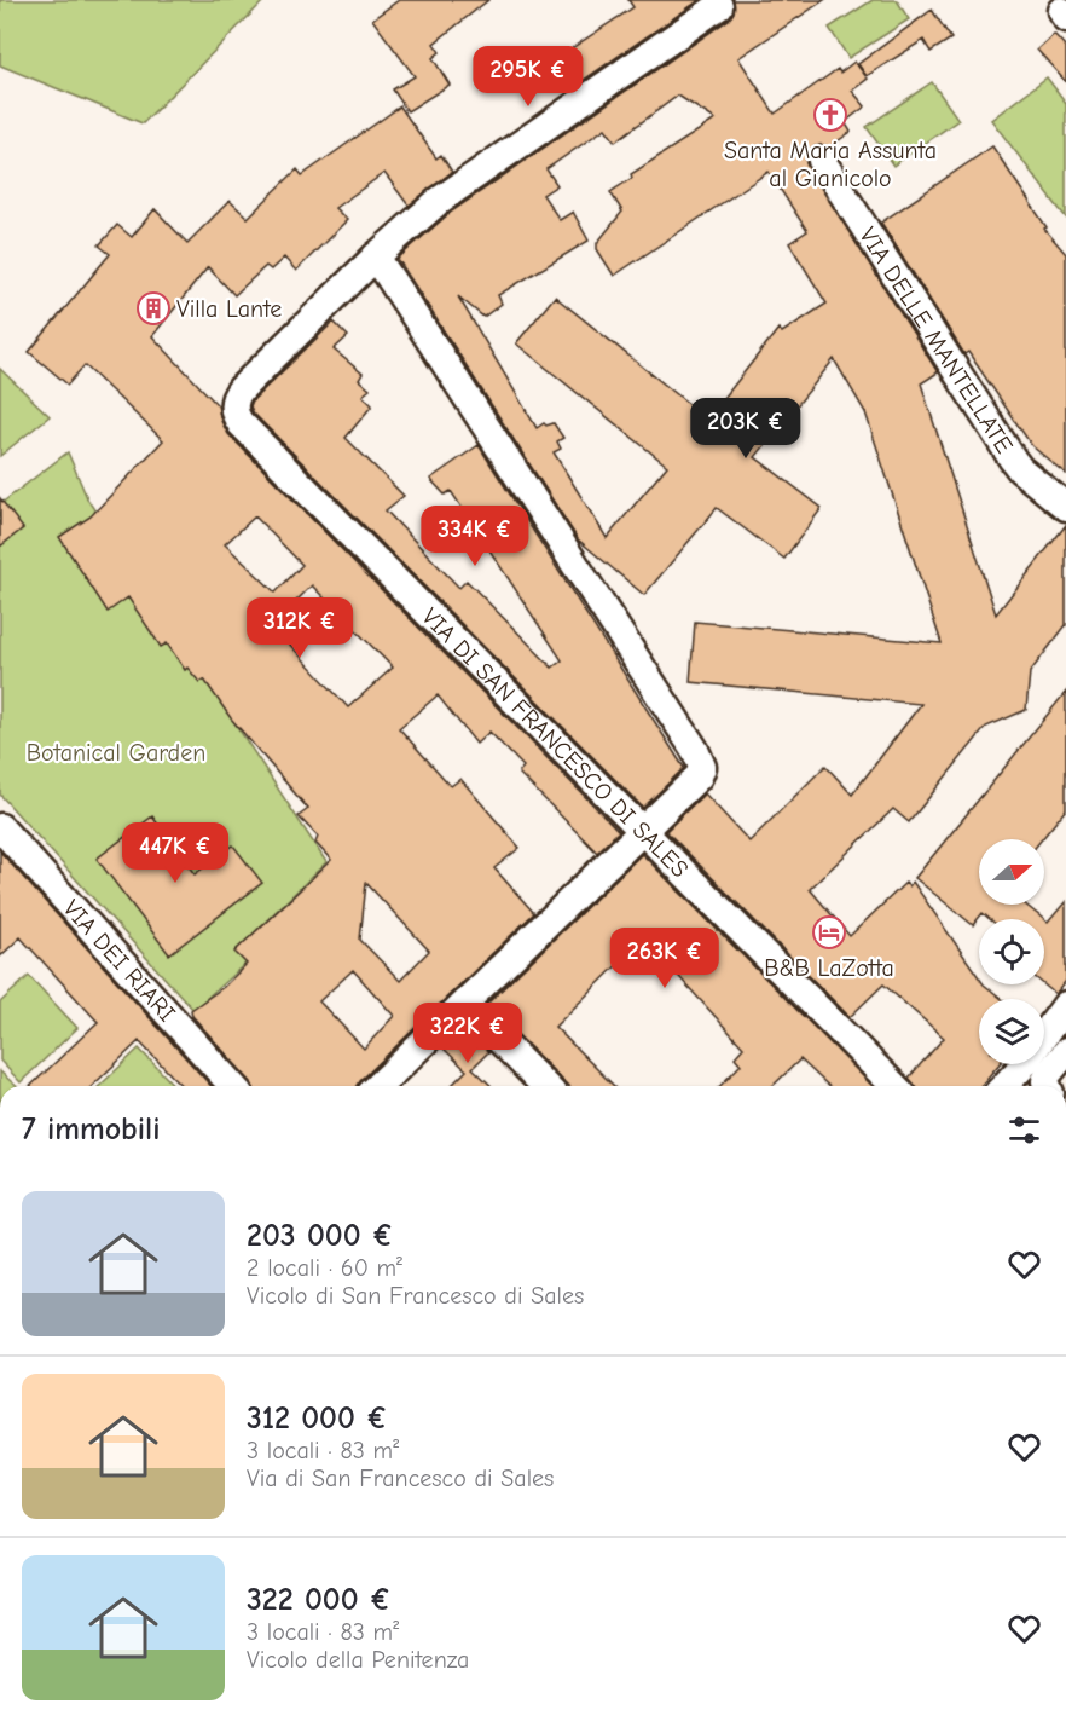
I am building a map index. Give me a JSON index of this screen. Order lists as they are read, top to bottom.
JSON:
{
  "streets": {
    "street": ["VIA DELLE MANTELLATE", "VIA DI SAN FRANCESCO DI SALES", "VIA DEI RIARI"]
  },
  "parks": ["Botanical Garden"],
  "places": {
    "church": ["Santa Maria Assunta al Gianicolo"],
    "building": ["Villa Lante"],
    "hotel": ["B&B LaZotta"]
  },
  "north": "right",
  "page": {
    "price": [
      "295K €",
      "203K €",
      "334K €",
      "312K €",
      "447K €",
      "263K €",
      "322K €"
    ],
    "heading": "7 immobili",
    "list": [
      {
        "name": "203 000 €",
        "note": "2 locali · 60 m² · Vicolo di San Francesco di Sales"
      },
      {
        "name": "312 000 €",
        "note": "3 locali · 83 m² · Via di San Francesco di Sales"
      },
      {
        "name": "322 000 €",
        "note": "3 locali · 83 m² · Vicolo della Penitenza"
      }
    ]
  }
}
